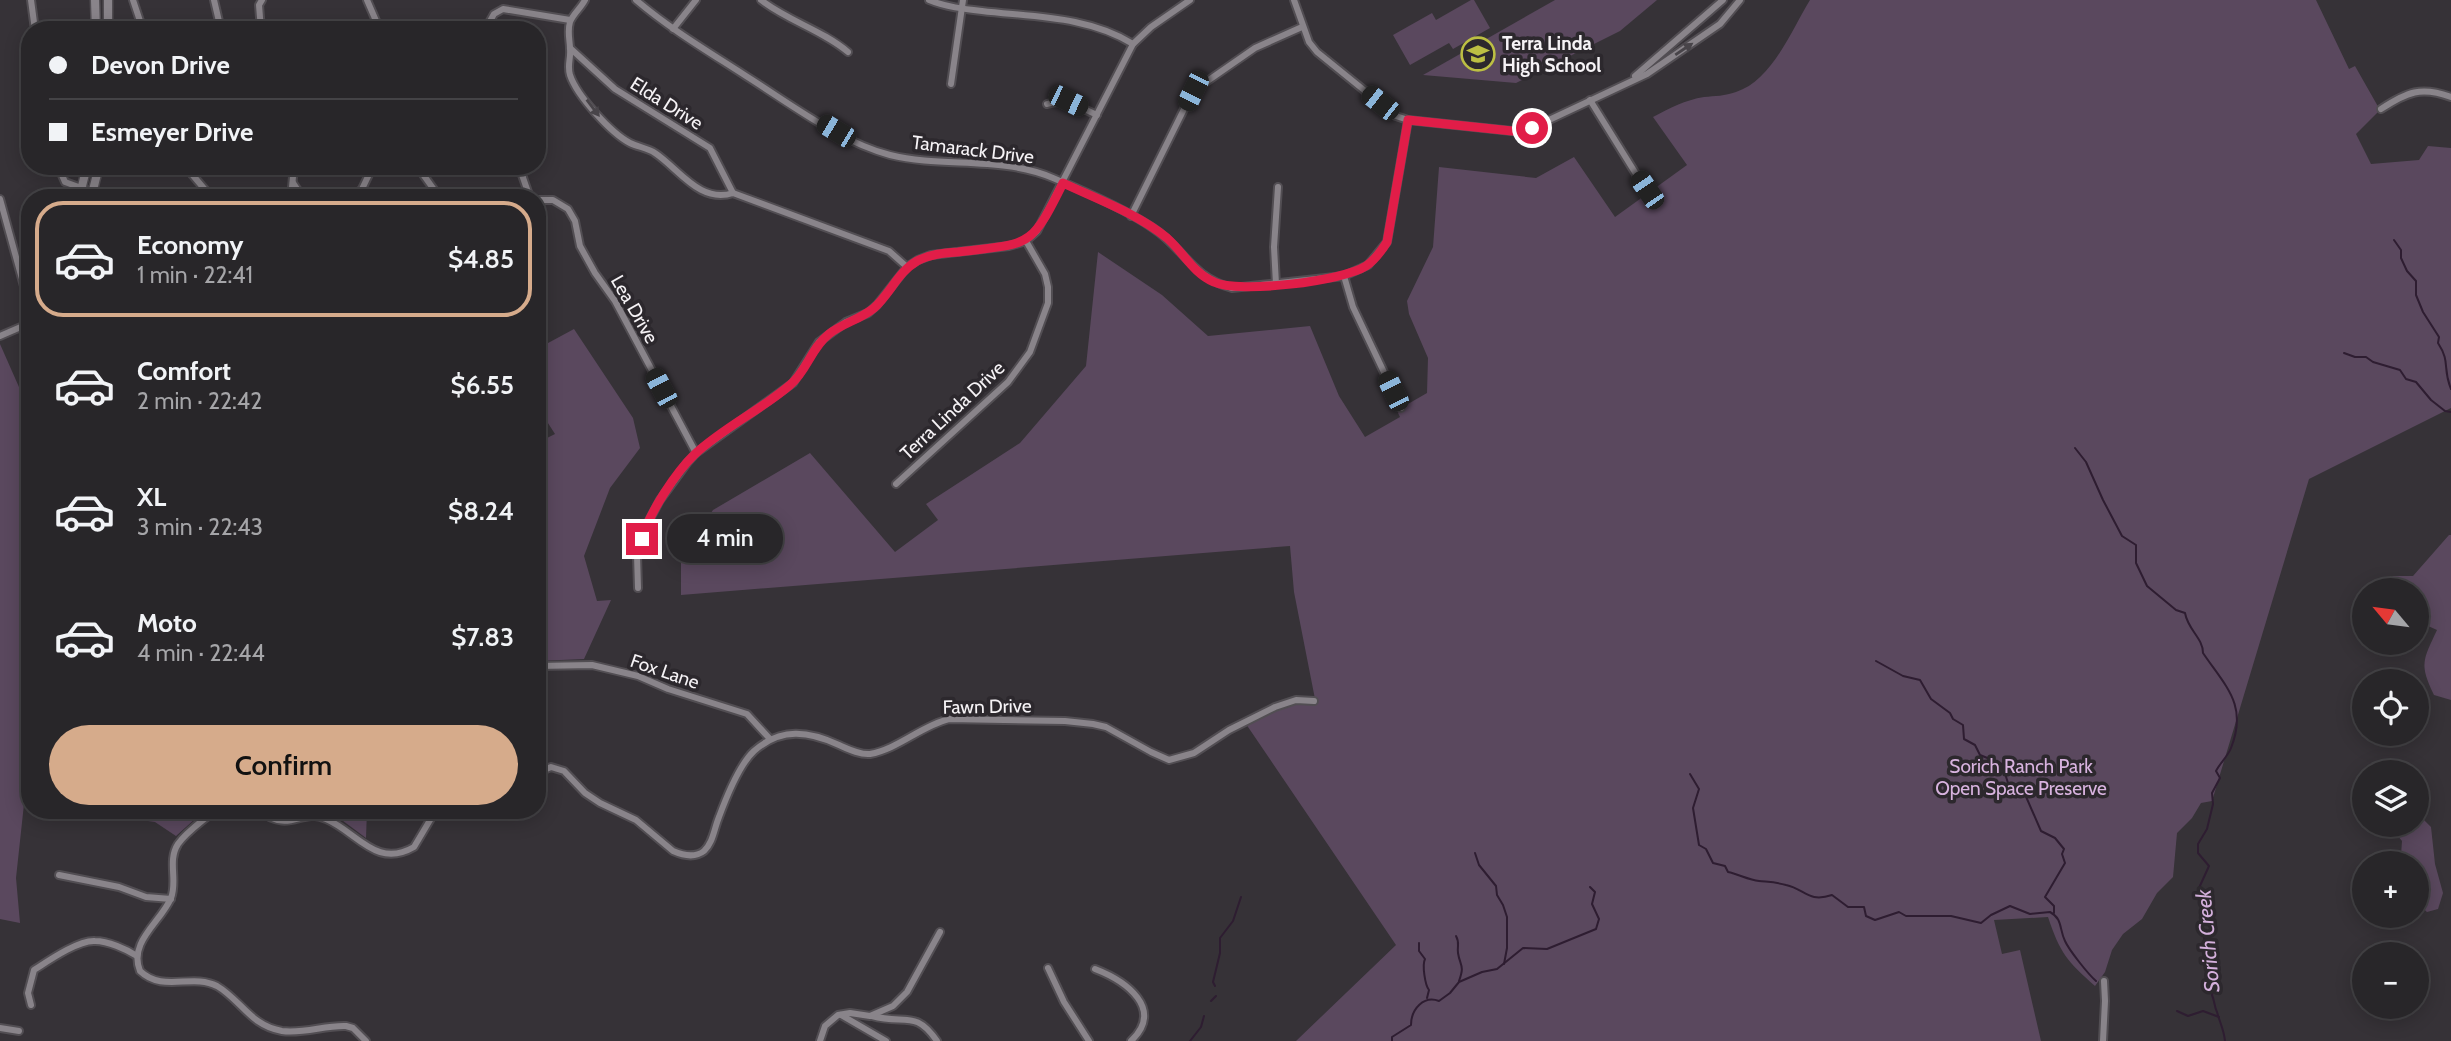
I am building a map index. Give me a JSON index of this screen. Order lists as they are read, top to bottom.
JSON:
{
  "streets": {
    "street": [
      "Elda Drive",
      "Tamarack Drive",
      "Lea Drive",
      "Terra Linda Drive",
      "Fox Lane",
      "Fawn Drive"
    ]
  },
  "crossings": [
    ["Fox Lane", "Fawn Drive"]
  ],
  "water": ["Sorich Creek"],
  "parks": ["Sorich Ranch Park Open Space Preserve"],
  "places": {
    "school or university": ["Terra Linda High School"]
  },
  "north": "top left",
  "page": {
    "banner": ["Devon Drive", "Esmeyer Drive"],
    "list": [
      {
        "name": "Economy",
        "note": "1 min · 22:41",
        "value": "$4.85"
      },
      {
        "name": "Comfort",
        "note": "2 min · 22:42",
        "value": "$6.55"
      },
      {
        "name": "XL",
        "note": "3 min · 22:43",
        "value": "$8.24"
      },
      {
        "name": "Moto",
        "note": "4 min · 22:44",
        "value": "$7.83"
      }
    ],
    "bubble": "4 min",
    "map_buttons": ["+", "−"],
    "buttons": "Confirm"
  }
}
